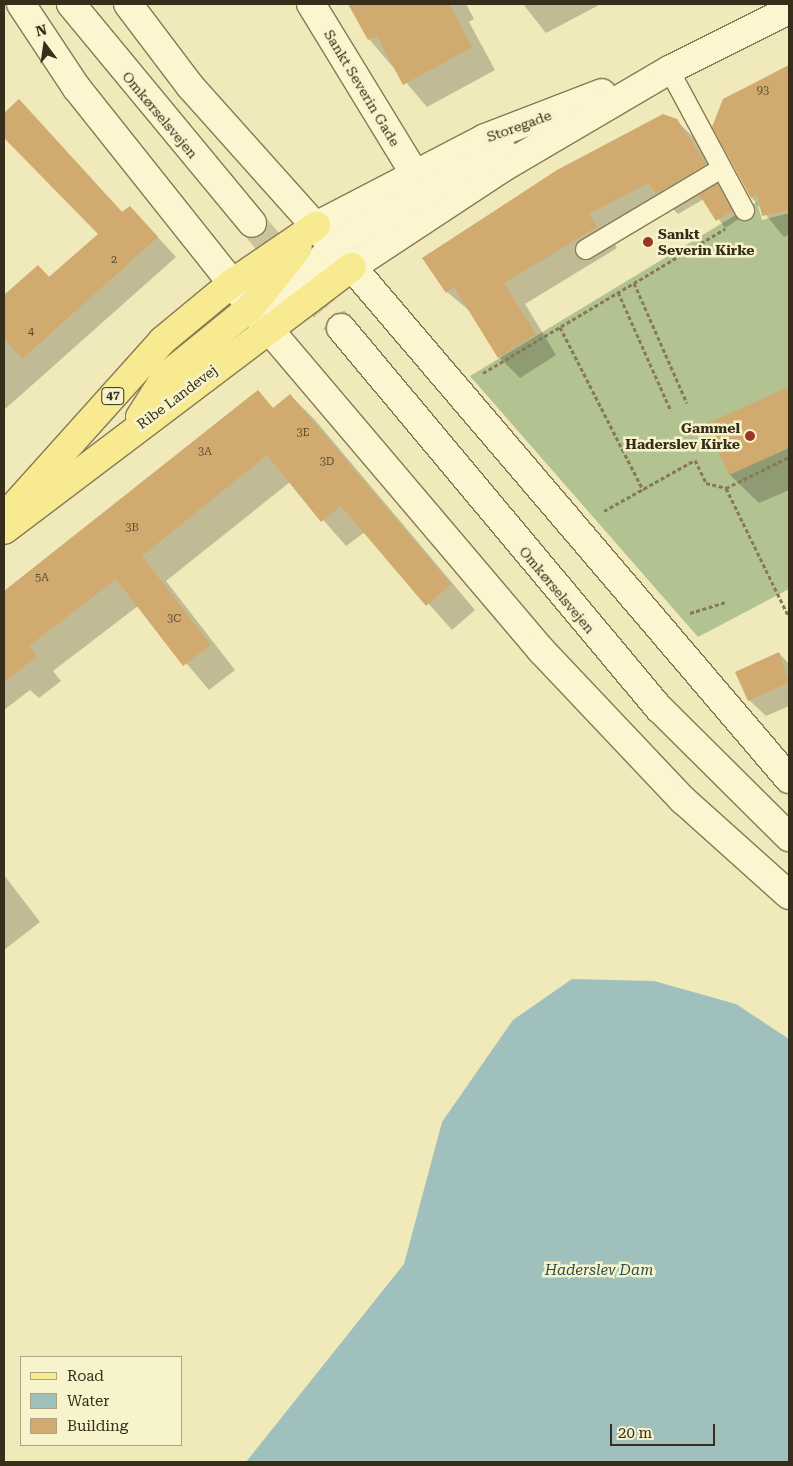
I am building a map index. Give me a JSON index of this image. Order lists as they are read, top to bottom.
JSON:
{
  "streets": {
    "main road": [
      "Sankt Severin Gade",
      "Omkørselsvejen",
      "Storegade",
      "47",
      "Ribe Landevej"
    ]
  },
  "crossings": [
    ["Sankt Severin Gade", "Storegade"],
    ["Storegade", "47"],
    ["Storegade", "Ribe Landevej"]
  ],
  "water": ["Haderslev Dam"],
  "places": ["Sankt Severin Kirke", "Gammel Haderslev Kirke"],
  "house_numbers": [
    "93",
    "2",
    "4",
    "3E",
    "3A",
    "3D",
    "3B",
    "5A",
    "3C"
  ],
  "legend": ["Road", "Water", "Building"],
  "scale_bar": "20 m",
  "north": "top"
}
